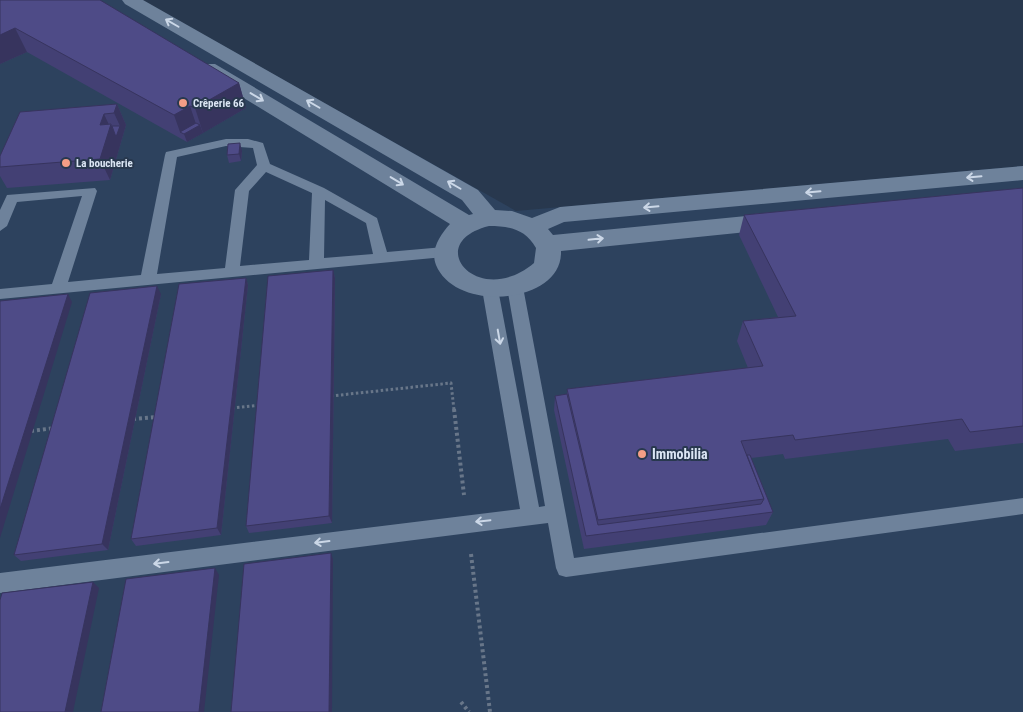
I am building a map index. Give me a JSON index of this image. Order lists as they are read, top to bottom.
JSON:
{
  "places": ["Crêperie 66", "La boucherie", "Immobilia"]
}
